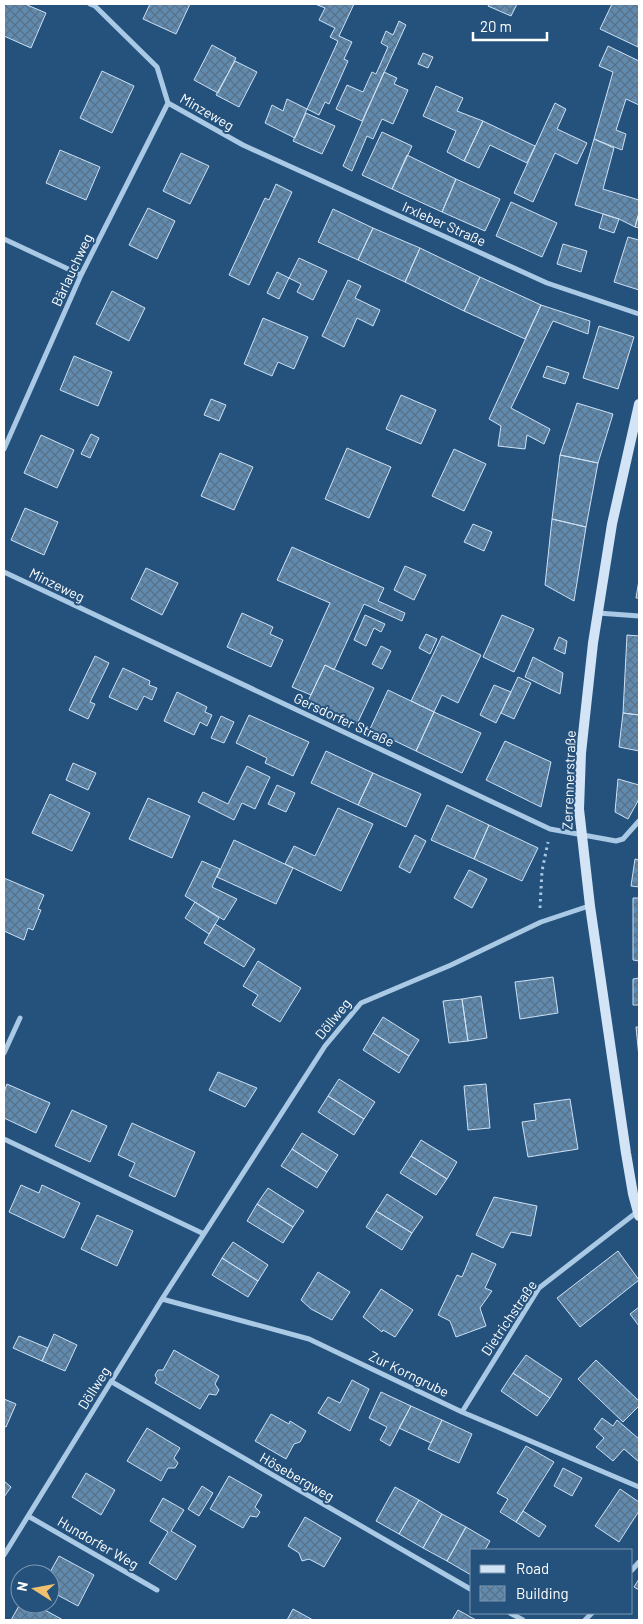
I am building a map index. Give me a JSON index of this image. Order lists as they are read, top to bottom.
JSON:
{
  "streets": {
    "main road": ["Zerrennerstraße"],
    "street": [
      "Minzeweg",
      "Irxleber Straße",
      "Bärlauchweg",
      "Gersdorfer Straße",
      "Döllweg",
      "Dietrichstraße",
      "Zur Korngrube",
      "Hösebergweg",
      "Hundorfer Weg"
    ]
  },
  "crossings": [
    ["Minzeweg", "Irxleber Straße"],
    ["Minzeweg", "Bärlauchweg"],
    ["Minzeweg", "Gersdorfer Straße"],
    ["Gersdorfer Straße", "Zerrennerstraße"],
    ["Zerrennerstraße", "Döllweg"],
    ["Zerrennerstraße", "Dietrichstraße"],
    ["Döllweg", "Zur Korngrube"],
    ["Döllweg", "Hösebergweg"],
    ["Döllweg", "Hundorfer Weg"],
    ["Dietrichstraße", "Zur Korngrube"]
  ],
  "legend": ["Road", "Building"],
  "scale_bar": "20 m",
  "north": "left"
}
